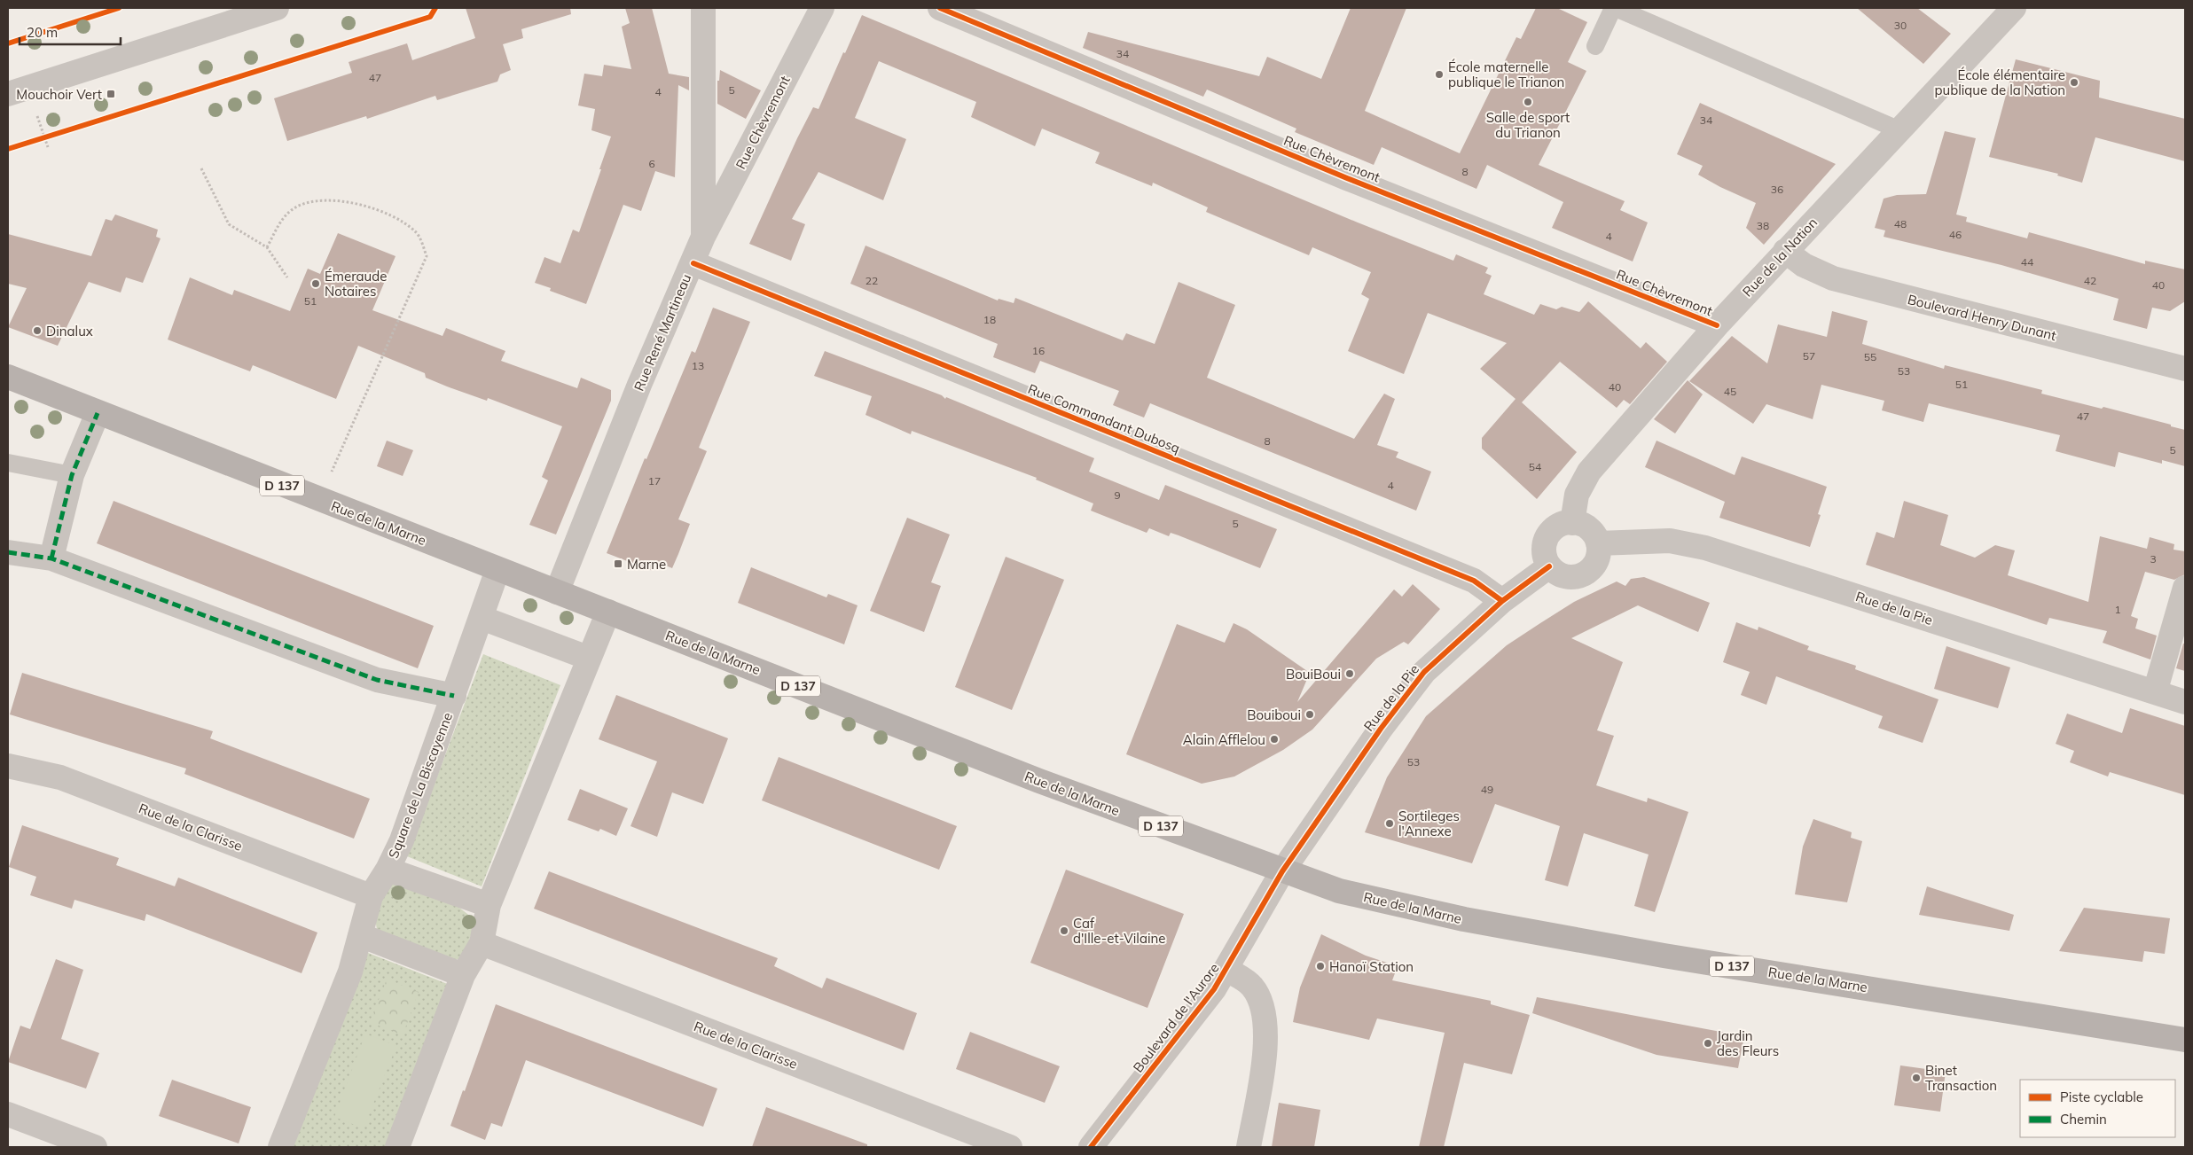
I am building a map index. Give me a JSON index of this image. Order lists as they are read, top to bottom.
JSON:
{
  "streets": {
    "main road": ["D 137", "Rue de la Marne"],
    "street": [
      "Rue Chèvremont",
      "Rue de la Nation",
      "Boulevard Henry Dunant",
      "Rue René Martineau",
      "Rue Commandant Dubosq",
      "Rue de la Pie",
      "Square de La Biscayenne",
      "Rue de la Clarisse",
      "Boulevard de l'Aurore"
    ]
  },
  "crossings": [
    ["Rue Chèvremont", "Rue de la Nation"],
    ["Rue Chèvremont", "Rue René Martineau"],
    ["Rue de la Nation", "Boulevard Henry Dunant"],
    ["Rue de la Nation", "Rue de la Pie"],
    ["Rue René Martineau", "Rue Commandant Dubosq"],
    ["Rue René Martineau", "Rue de la Marne"],
    ["Rue Commandant Dubosq", "Rue de la Pie"],
    ["Rue de la Marne", "Rue de la Pie"],
    ["Rue de la Marne", "Square de La Biscayenne"],
    ["Rue de la Marne", "Boulevard de l'Aurore"],
    ["Rue de la Pie", "Boulevard de l'Aurore"],
    ["Square de La Biscayenne", "Rue de la Clarisse"]
  ],
  "places": {
    "other": [
      "École maternelle publique le Trianon",
      "École élémentaire publique de la Nation",
      "Salle de sport du Trianon",
      "Émeraude Notaires",
      "Dinalux",
      "BouiBoui",
      "Bouiboui",
      "Alain Afflelou",
      "Sortileges l'Annexe",
      "Caf d'Ille-et-Vilaine",
      "Hanoï Station",
      "Jardin des Fleurs",
      "Binet Transaction"
    ],
    "transit": ["Mouchoir Vert", "Marne"]
  },
  "house_numbers": [
    "30",
    "34",
    "47",
    "5",
    "4",
    "34",
    "6",
    "8",
    "36",
    "48",
    "38",
    "46",
    "4",
    "44",
    "22",
    "42",
    "40",
    "51",
    "18",
    "16",
    "57",
    "55",
    "13",
    "53",
    "51",
    "40",
    "45",
    "47",
    "8",
    "5",
    "54",
    "17",
    "4",
    "9",
    "5",
    "3",
    "1",
    "53",
    "49"
  ],
  "legend": ["Piste cyclable", "Chemin"],
  "scale_bar": "20 m"
}
